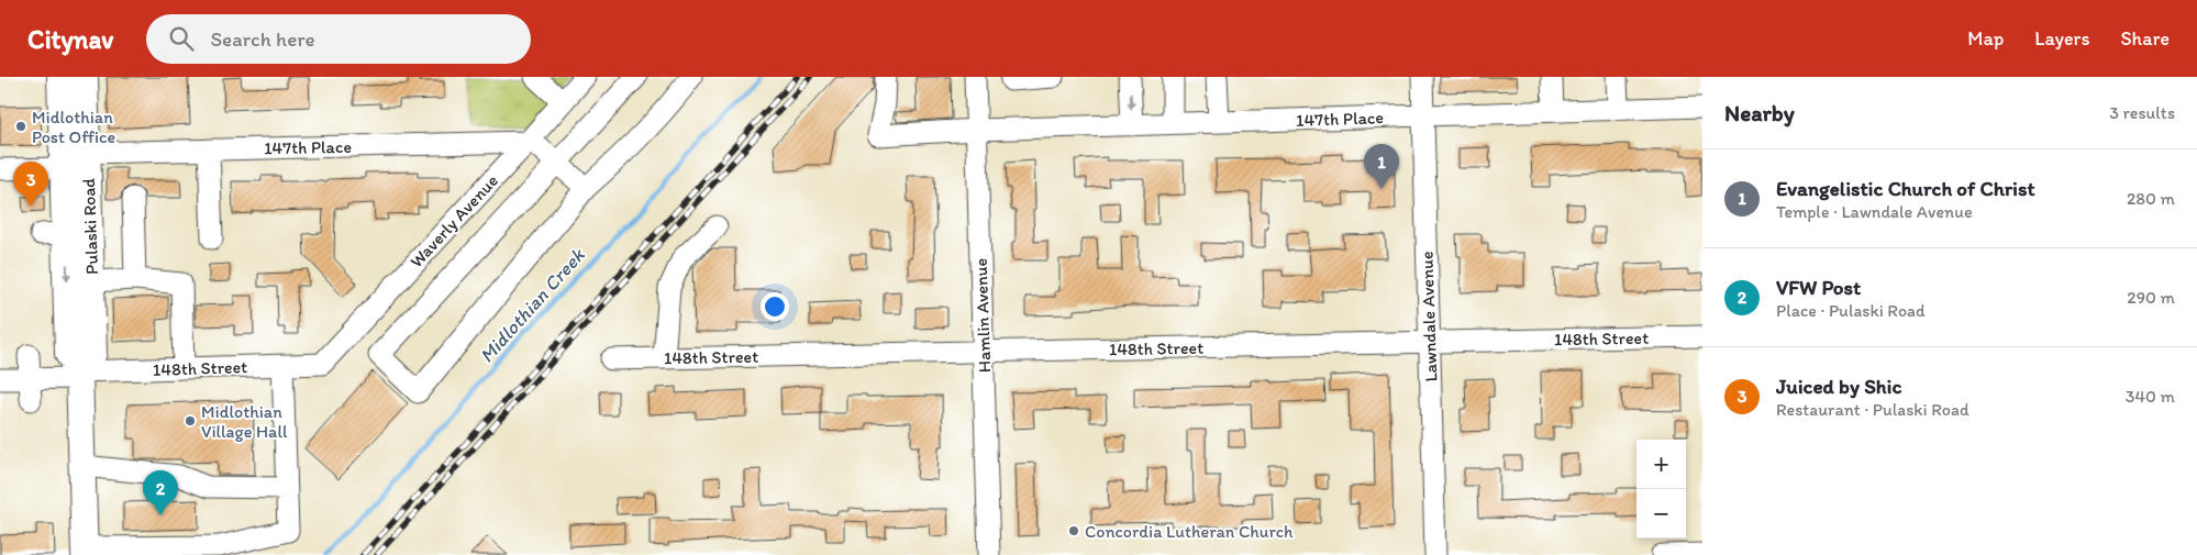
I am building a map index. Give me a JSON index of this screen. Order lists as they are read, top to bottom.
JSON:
{
  "streets": {
    "main road": ["Pulaski Road"],
    "street": [
      "147th Place",
      "Waverly Avenue",
      "Hamlin Avenue",
      "Lawndale Avenue",
      "148th Street"
    ]
  },
  "crossings": [
    ["147th Place", "Waverly Avenue"],
    ["147th Place", "Pulaski Road"],
    ["147th Place", "Hamlin Avenue"],
    ["147th Place", "Lawndale Avenue"],
    ["Waverly Avenue", "148th Street"],
    ["Pulaski Road", "148th Street"],
    ["Hamlin Avenue", "148th Street"],
    ["Lawndale Avenue", "148th Street"]
  ],
  "water": ["Midlothian Creek"],
  "places": ["Midlothian Post Office", "Midlothian Village Hall", "Concordia Lutheran Church"],
  "page": {
    "header": "Citynav",
    "search": "Search here",
    "nav": ["Map", "Layers", "Share"],
    "heading": ["Nearby", "3 results"],
    "pins": ["1", "3", "2"],
    "list": [
      {
        "mark": "1",
        "name": "Evangelistic Church of Christ",
        "note": "Temple · Lawndale Avenue",
        "value": "280 m"
      },
      {
        "mark": "2",
        "name": "VFW Post",
        "note": "Place · Pulaski Road",
        "value": "290 m"
      },
      {
        "mark": "3",
        "name": "Juiced by Shic",
        "note": "Restaurant · Pulaski Road",
        "value": "340 m"
      }
    ],
    "map_buttons": ["+", "−"]
  }
}
